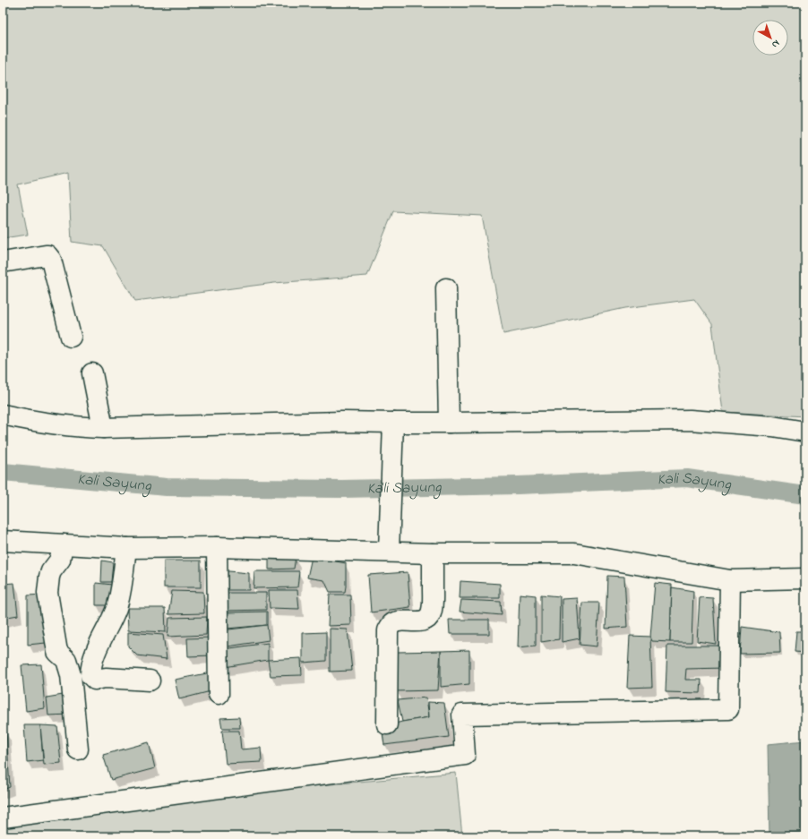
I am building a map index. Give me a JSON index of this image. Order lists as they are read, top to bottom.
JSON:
{
  "water": ["Kali Sayung"],
  "north": "bottom right"
}
